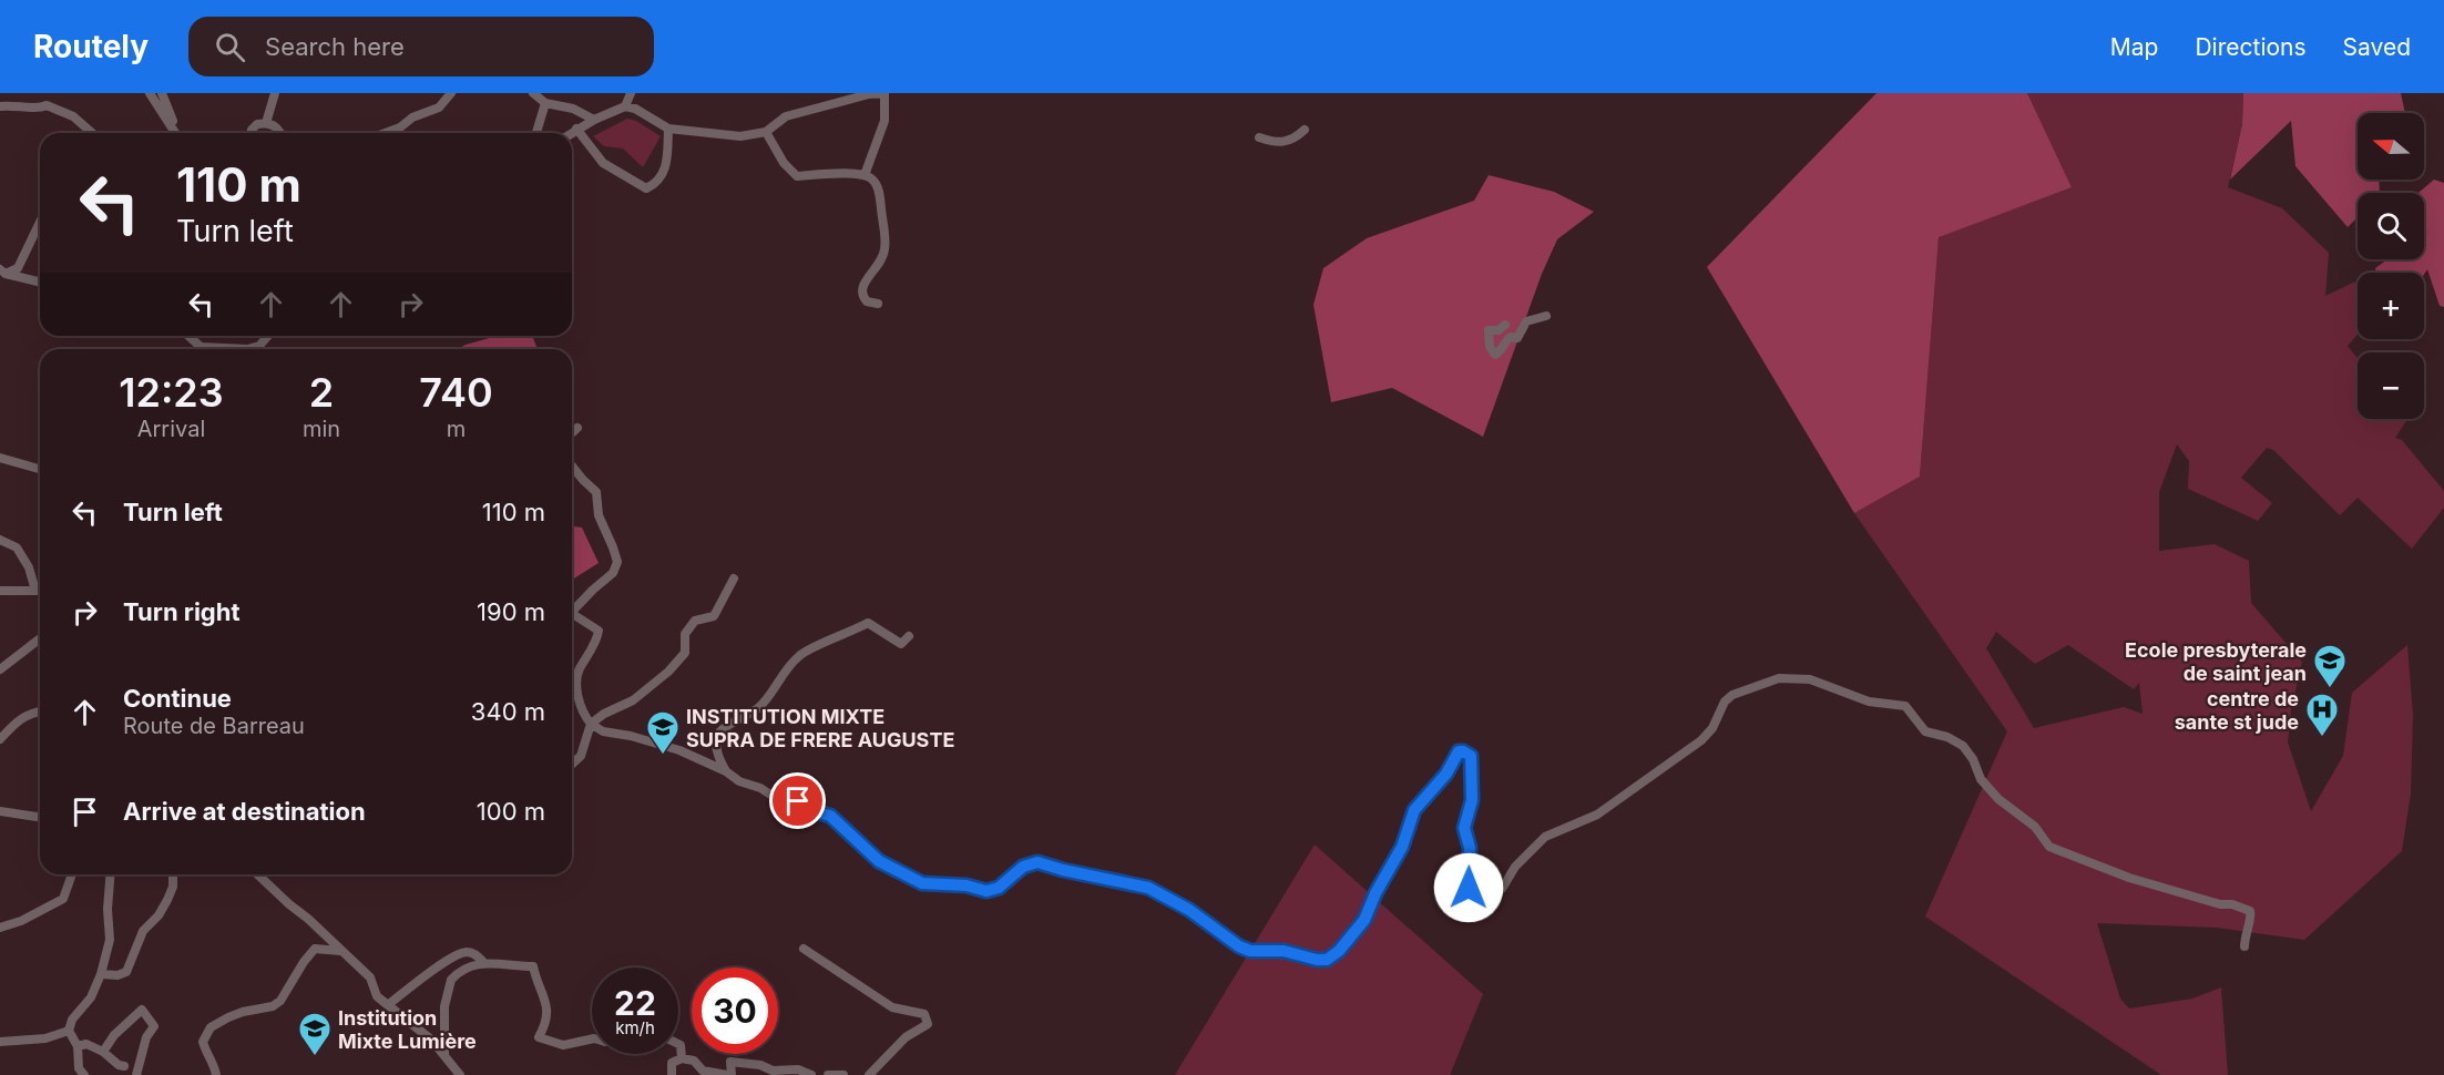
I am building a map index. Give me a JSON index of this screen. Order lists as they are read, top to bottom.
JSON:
{
  "places": {
    "school or university": ["Ecole presbyterale de saint jean", "INSTITUTION MIXTE SUPRA DE FRERE AUGUSTE", "Institution Mixte Lumière"],
    "hospital": ["centre de sante st jude"]
  },
  "north": "left",
  "page": {
    "header": "Routely",
    "search": "Search here",
    "nav": ["Map", "Directions", "Saved"],
    "map_buttons": ["+", "−"],
    "turn": ["110 m", "Turn left"],
    "eta": [
      "12:23",
      "Arrival",
      "2",
      "min",
      "740",
      "m"
    ],
    "list": [
      {
        "name": "Turn left",
        "value": "110 m"
      },
      {
        "name": "Turn right",
        "value": "190 m"
      },
      {
        "name": "Continue",
        "note": "Route de Barreau",
        "value": "340 m"
      },
      {
        "name": "Arrive at destination",
        "value": "100 m"
      }
    ],
    "speed": "22 km/h",
    "limit": "30"
  }
}
